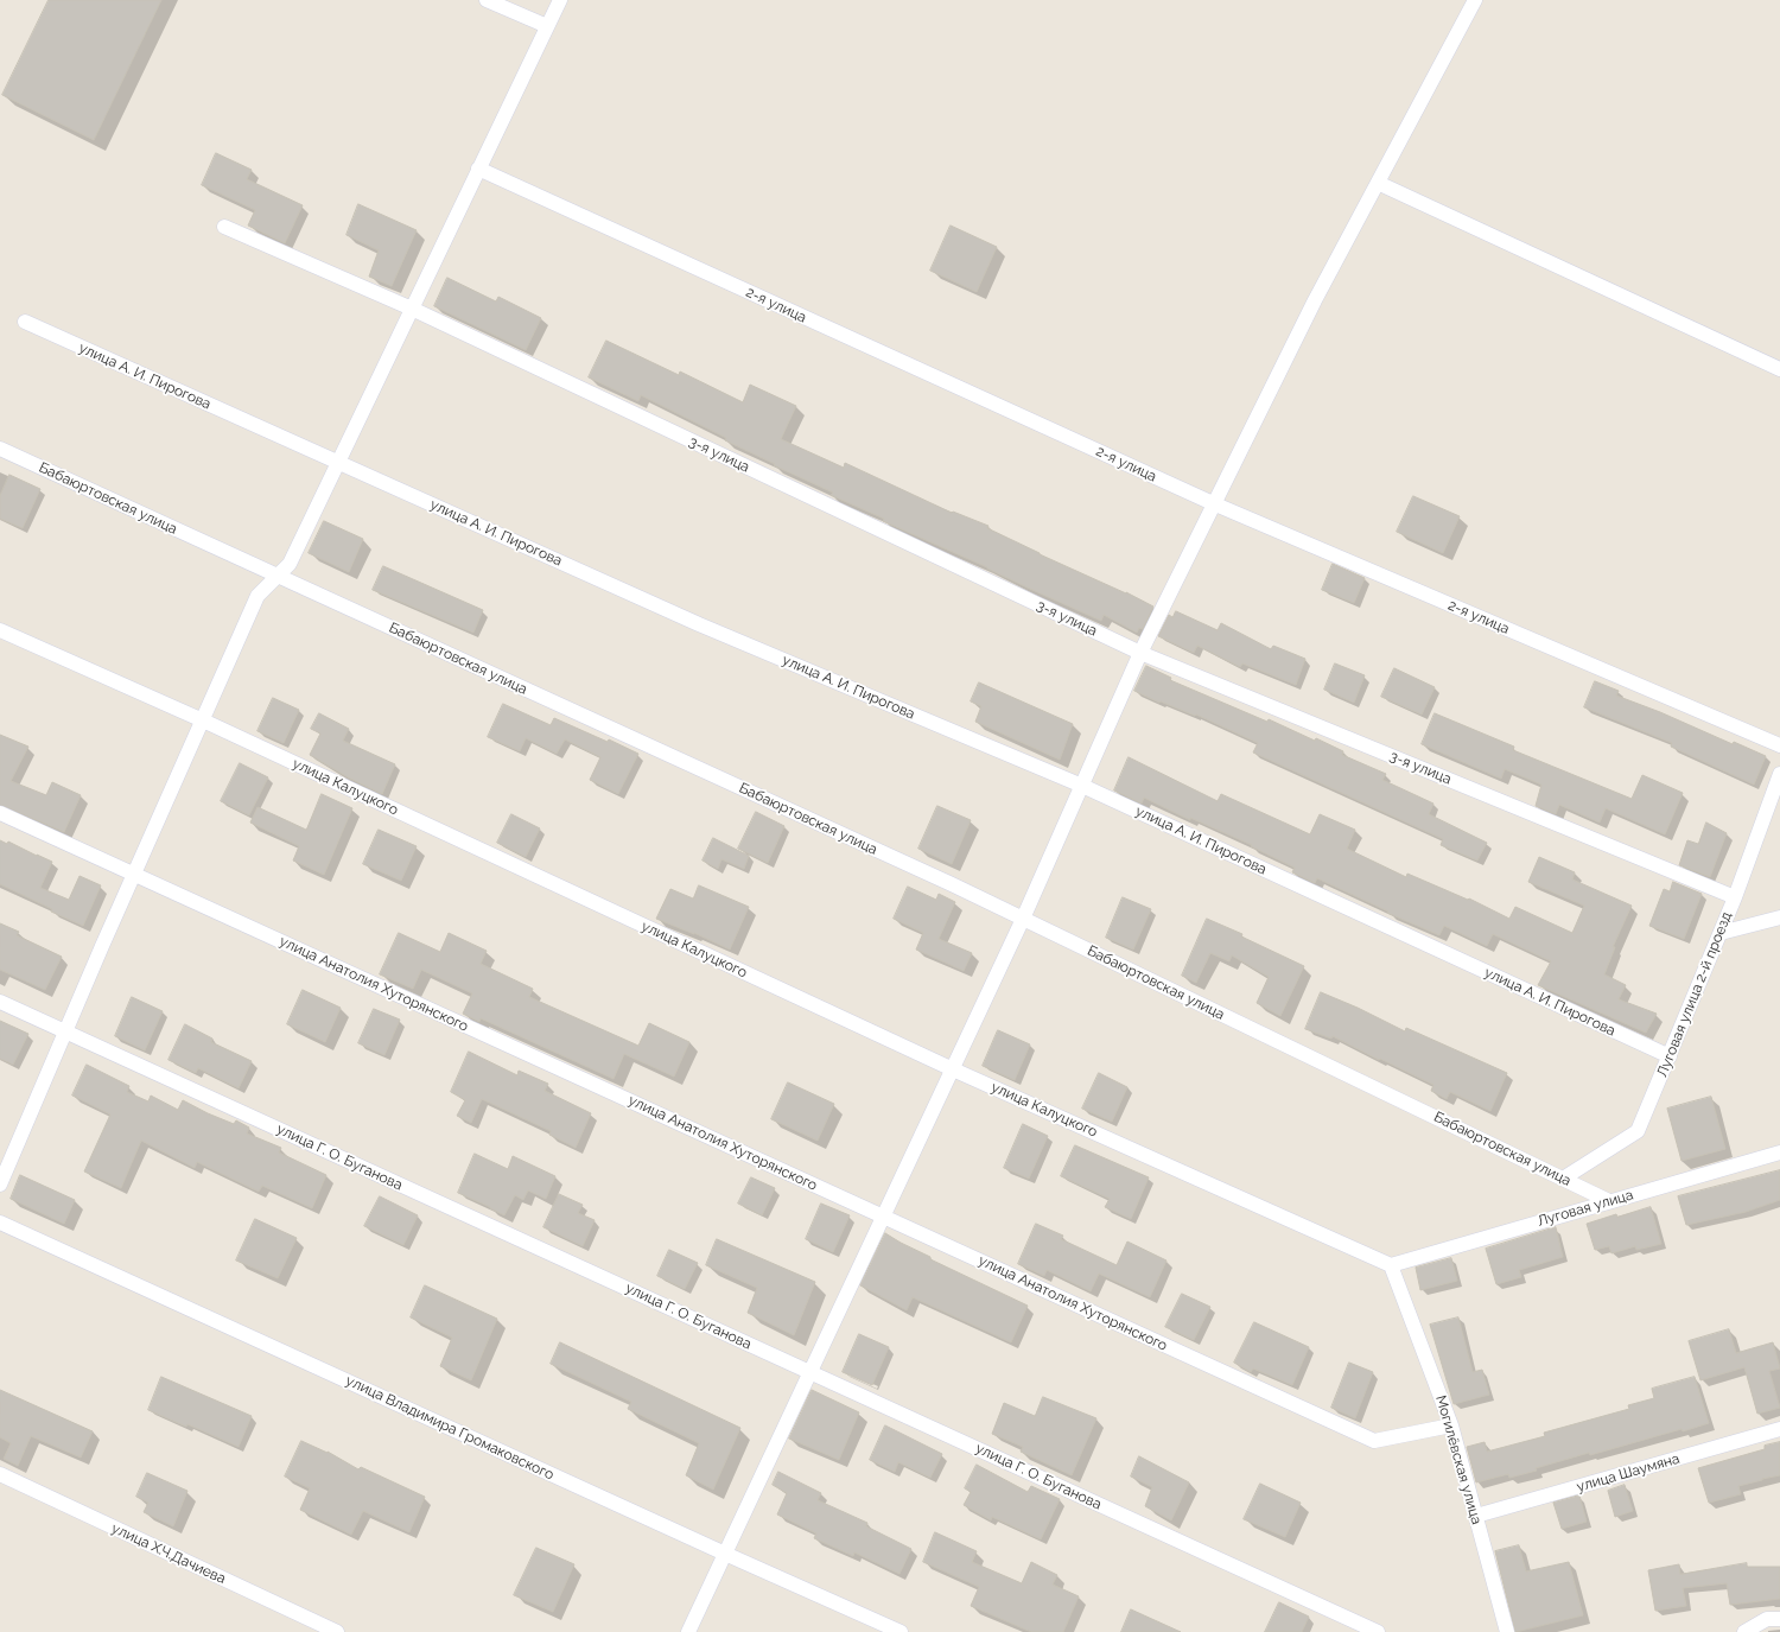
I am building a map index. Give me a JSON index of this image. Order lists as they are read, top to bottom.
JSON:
{
  "streets": {
    "street": [
      "2-я улица",
      "улица А. И. Пирогова",
      "3-я улица",
      "Бабаюртовская улица",
      "улица Калуцкого",
      "улица Анатолия Хуторянского",
      "Луговая улица 2-й проезд",
      "улица Г. О. Буганова",
      "Луговая улица",
      "улица Владимира Громаковского",
      "Могилёвская улица",
      "улица Шаумяна",
      "улица Х.Ч.Дачиева"
    ]
  },
  "crossings": [
    ["улица А. И. Пирогова", "Луговая улица 2-й проезд"],
    ["3-я улица", "Луговая улица 2-й проезд"],
    ["Бабаюртовская улица", "Луговая улица 2-й проезд"],
    ["Бабаюртовская улица", "Луговая улица"],
    ["улица Калуцкого", "Луговая улица"],
    ["улица Калуцкого", "Могилёвская улица"],
    ["улица Анатолия Хуторянского", "Могилёвская улица"],
    ["Луговая улица", "Могилёвская улица"],
    ["Могилёвская улица", "улица Шаумяна"]
  ]
}
